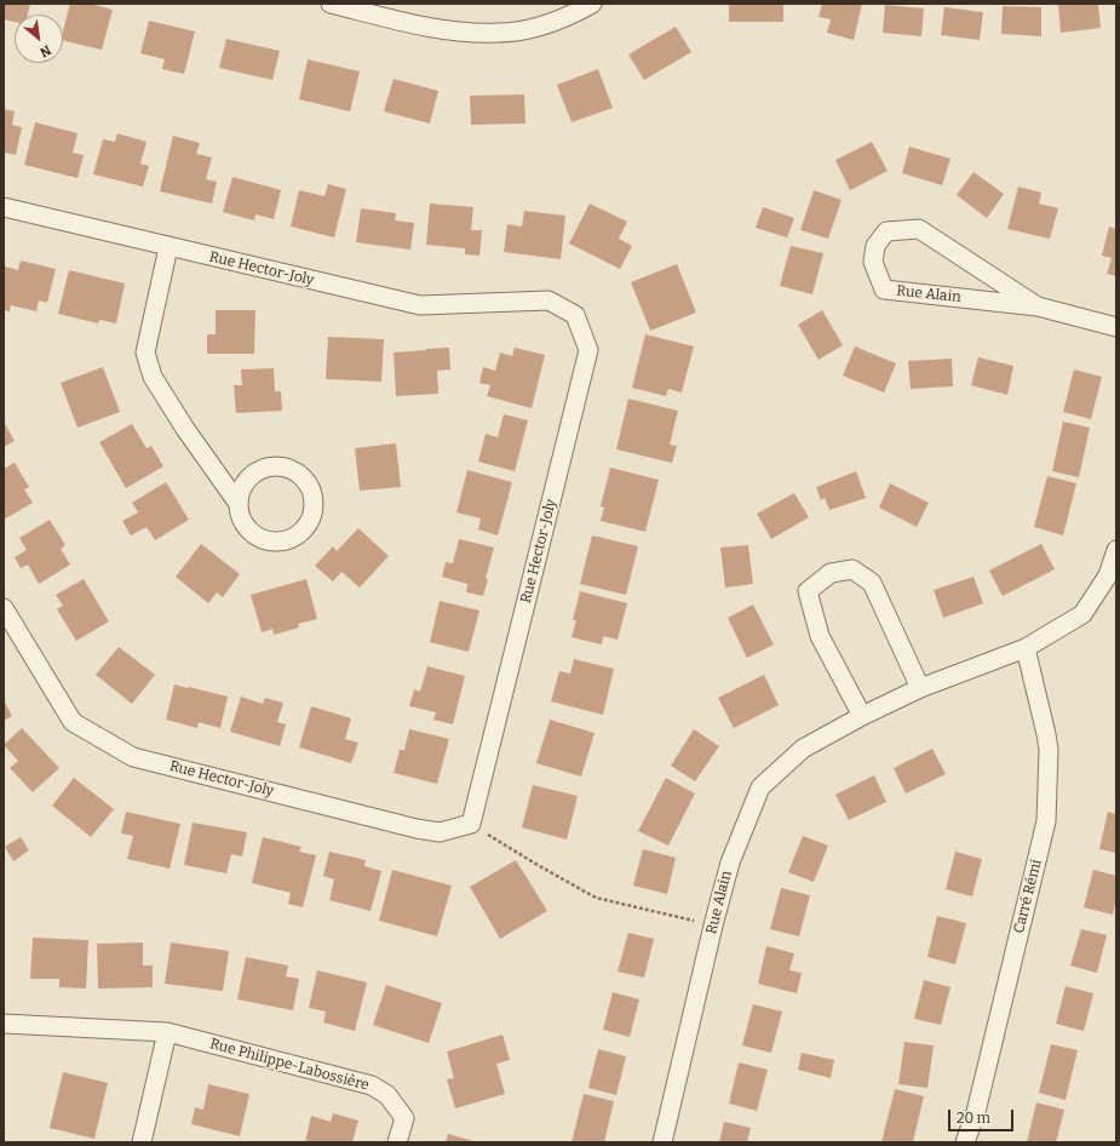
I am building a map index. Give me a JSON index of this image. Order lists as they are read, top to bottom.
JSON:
{
  "streets": {
    "street": [
      "Rue Hector-Joly",
      "Rue Alain",
      "Carré Rémi",
      "Rue Philippe-Labossière"
    ]
  },
  "crossings": [
    ["Rue Alain", "Carré Rémi"]
  ],
  "scale_bar": "20 m",
  "north": "bottom right"
}
